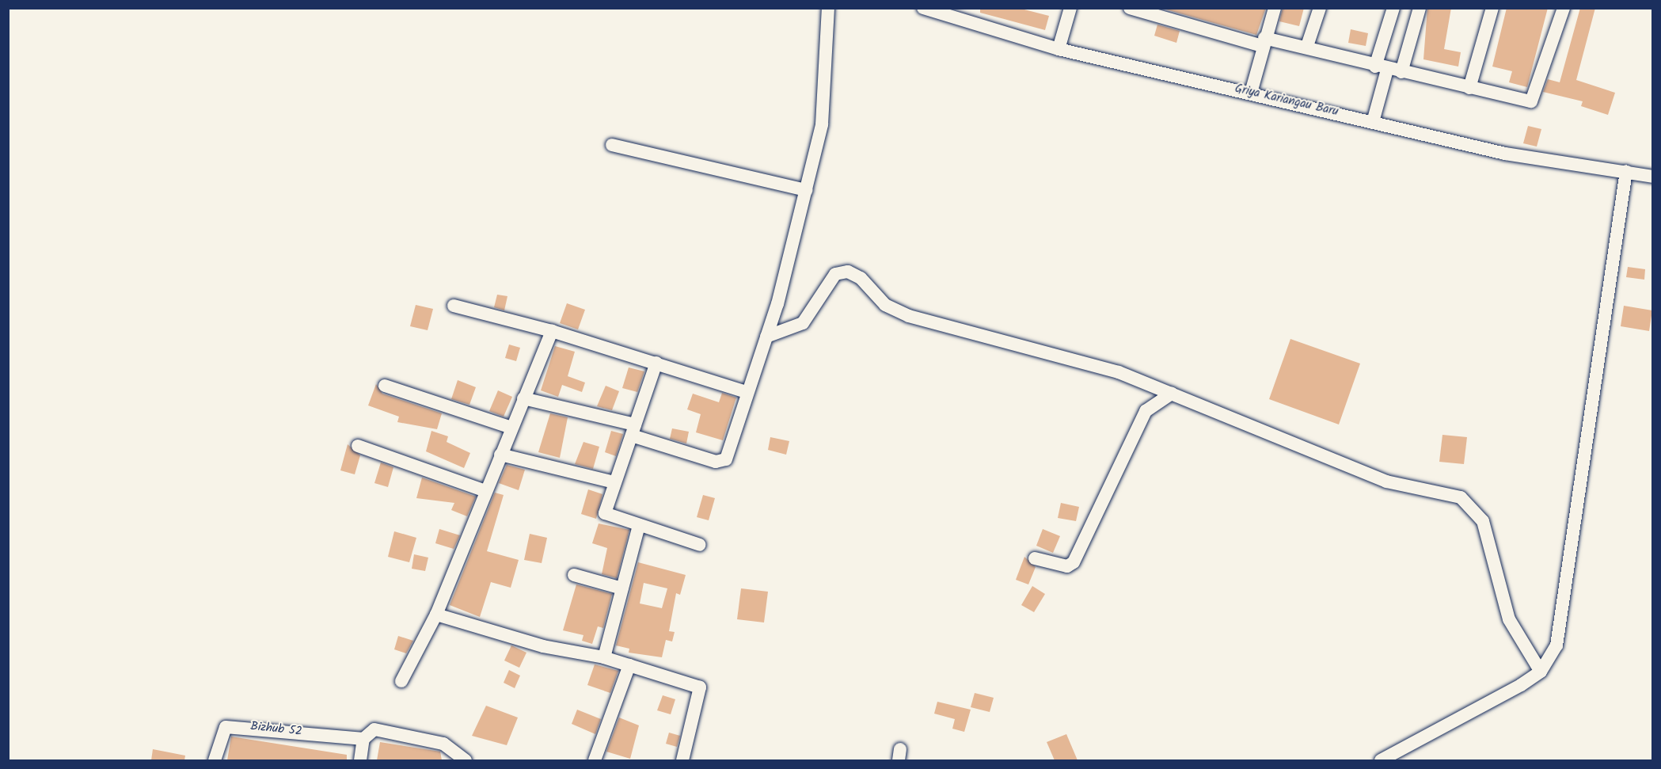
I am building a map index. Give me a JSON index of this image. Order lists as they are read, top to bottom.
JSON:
{
  "streets": {
    "street": ["Griya Kariangau Baru", "Bizhub 52"]
  }
}
